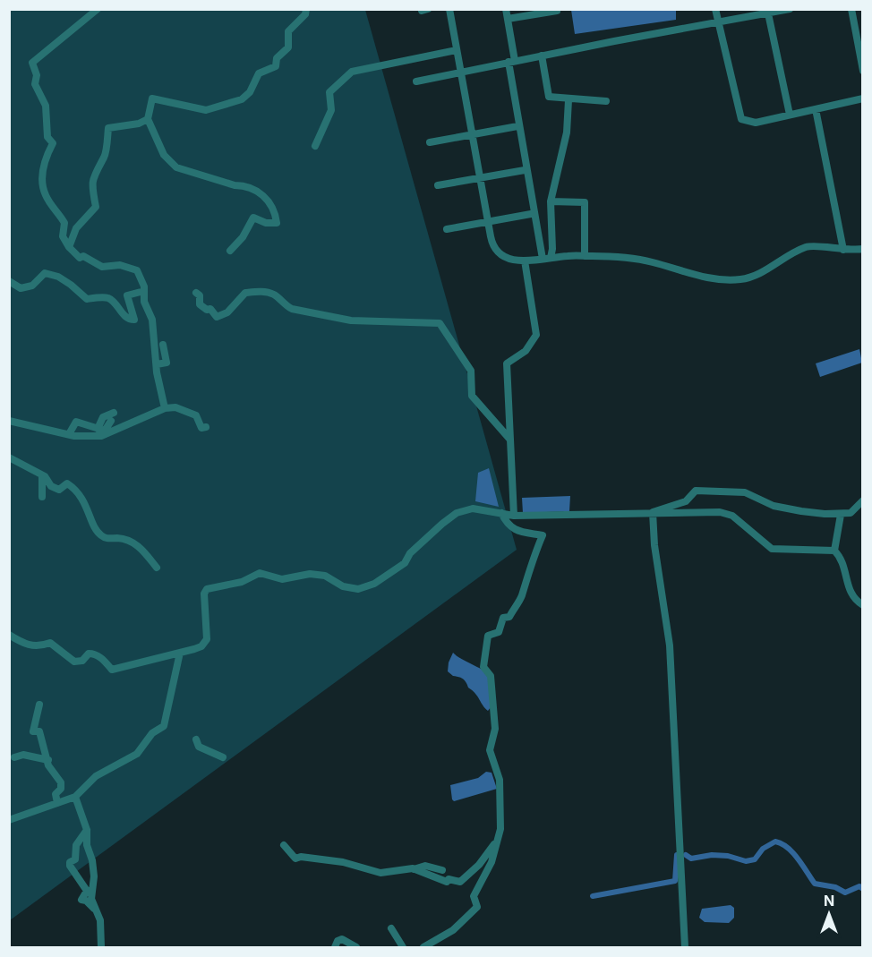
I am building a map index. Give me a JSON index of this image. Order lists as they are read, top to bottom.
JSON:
{
  "north": "top"
}
